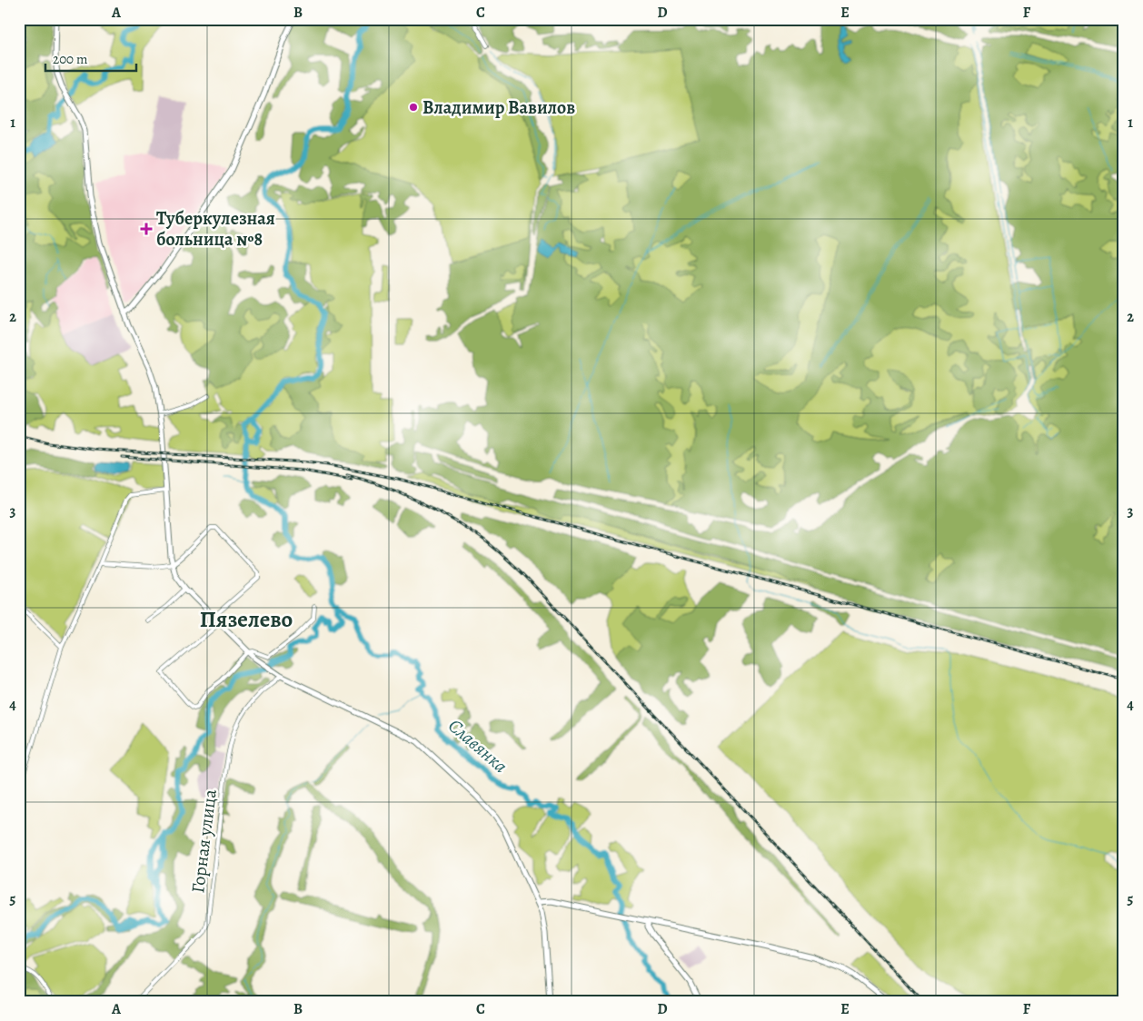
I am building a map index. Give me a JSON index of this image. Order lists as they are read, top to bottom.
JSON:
{
  "streets": {
    "street": ["Горная улица"]
  },
  "districts": ["Пязелево"],
  "water": ["Славянка"],
  "places": {
    "other": ["Владимир Вавилов"],
    "health": ["Туберкулезная больница №8"]
  },
  "scale_bar": "200 m",
  "grid": {
    "columns": [
      "A",
      "B",
      "C",
      "D",
      "E",
      "F"
    ],
    "rows": [
      "1",
      "2",
      "3",
      "4",
      "5"
    ]
  }
}
